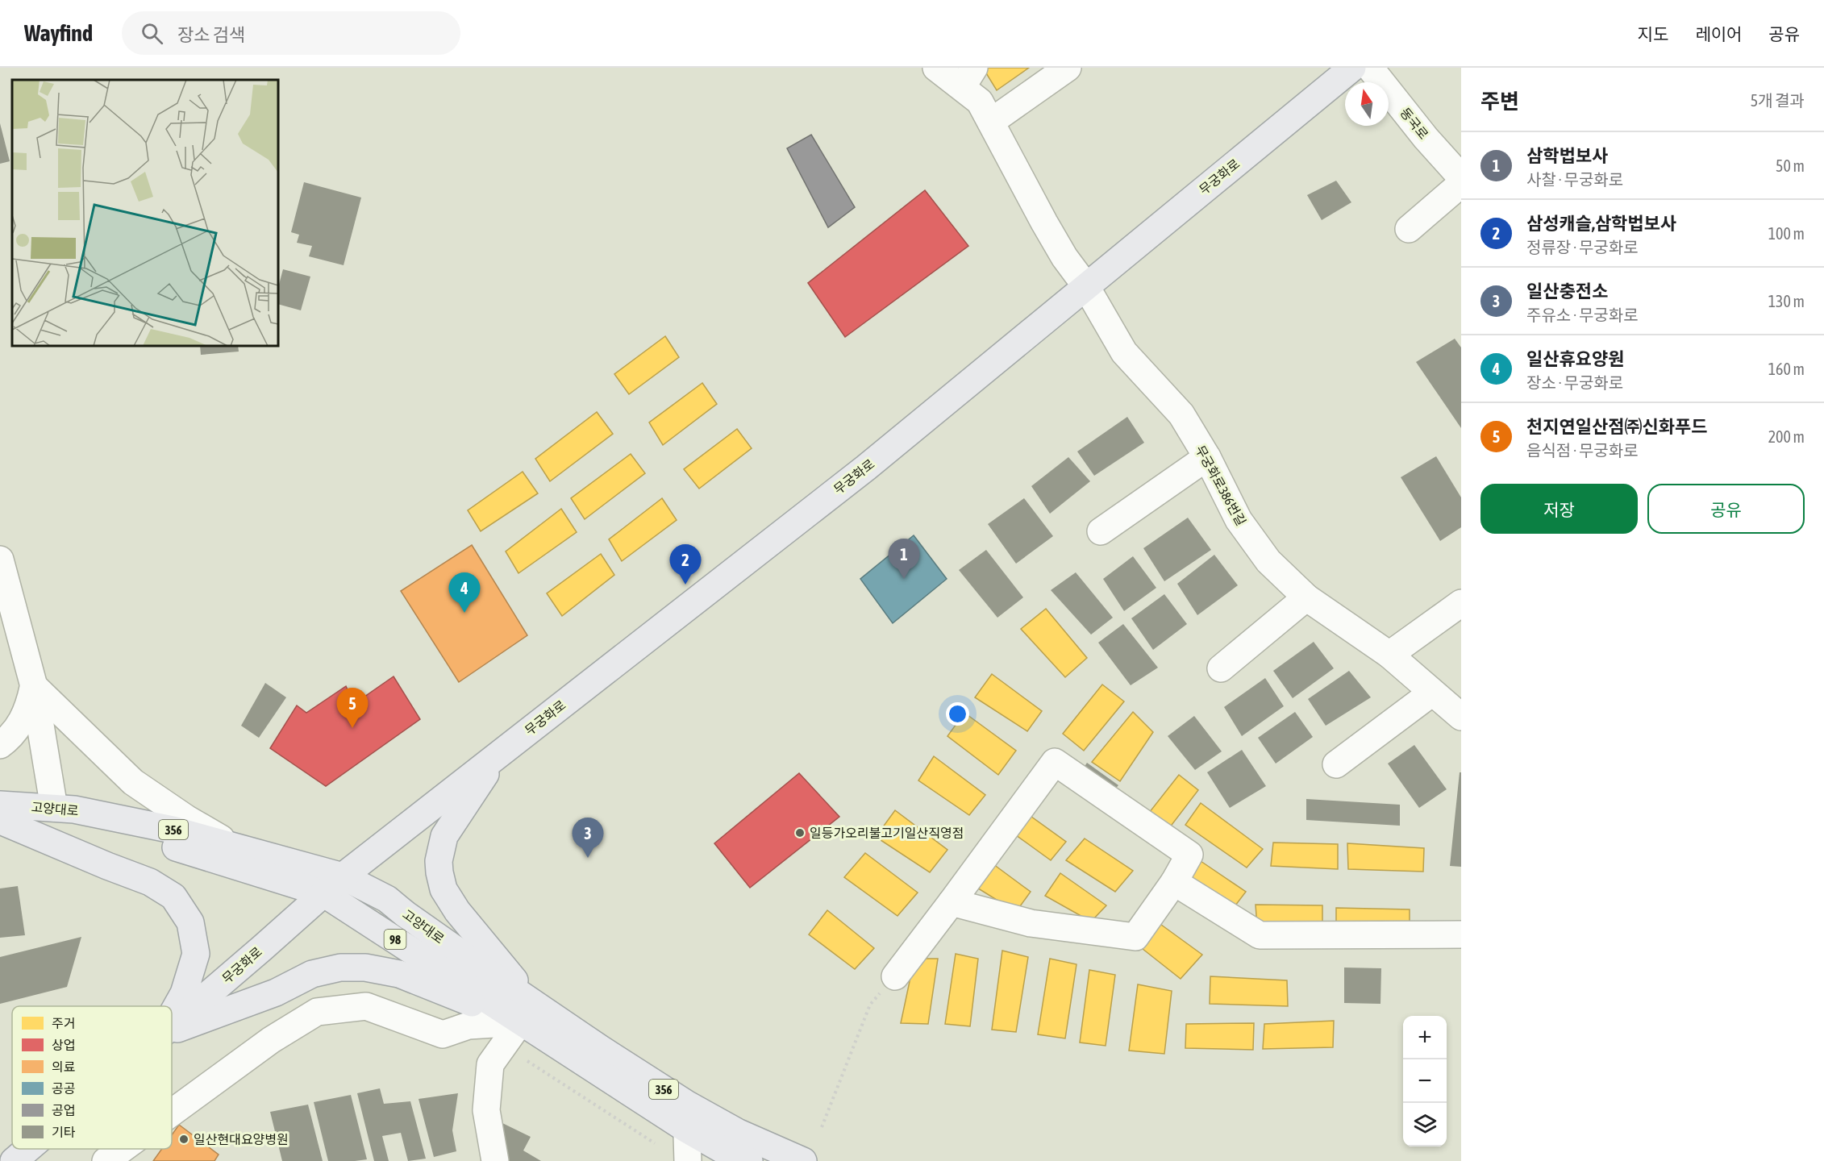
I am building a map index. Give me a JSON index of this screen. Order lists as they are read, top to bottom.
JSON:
{
  "streets": {
    "main road": [
      "무궁화로",
      "고양대로",
      "356",
      "98"
    ],
    "street": ["동국로", "무궁화로386번길"]
  },
  "crossings": [
    ["무궁화로", "무궁화로386번길"],
    ["무궁화로", "고양대로"]
  ],
  "places": ["일등가오리불고기일산직영점", "일산현대요양병원"],
  "legend": [
    "주거",
    "상업",
    "의료",
    "공공",
    "공업",
    "기타"
  ],
  "north": "top",
  "page": {
    "header": "Wayfind",
    "search": "장소 검색",
    "nav": ["지도", "레이어", "공유"],
    "heading": ["주변", "5개 결과"],
    "list": [
      {
        "mark": "1",
        "name": "삼학법보사",
        "note": "사찰 · 무궁화로",
        "value": "50 m"
      },
      {
        "mark": "2",
        "name": "삼성캐슬,삼학법보사",
        "note": "정류장 · 무궁화로",
        "value": "100 m"
      },
      {
        "mark": "3",
        "name": "일산충전소",
        "note": "주유소 · 무궁화로",
        "value": "130 m"
      },
      {
        "mark": "4",
        "name": "일산휴요양원",
        "note": "장소 · 무궁화로",
        "value": "160 m"
      },
      {
        "mark": "5",
        "name": "천지연일산점㈜신화푸드",
        "note": "음식점 · 무궁화로",
        "value": "200 m"
      }
    ],
    "buttons": ["저장", "공유"],
    "pins": [
      "1",
      "2",
      "4",
      "5",
      "3"
    ],
    "map_buttons": ["+", "−"]
  }
}
